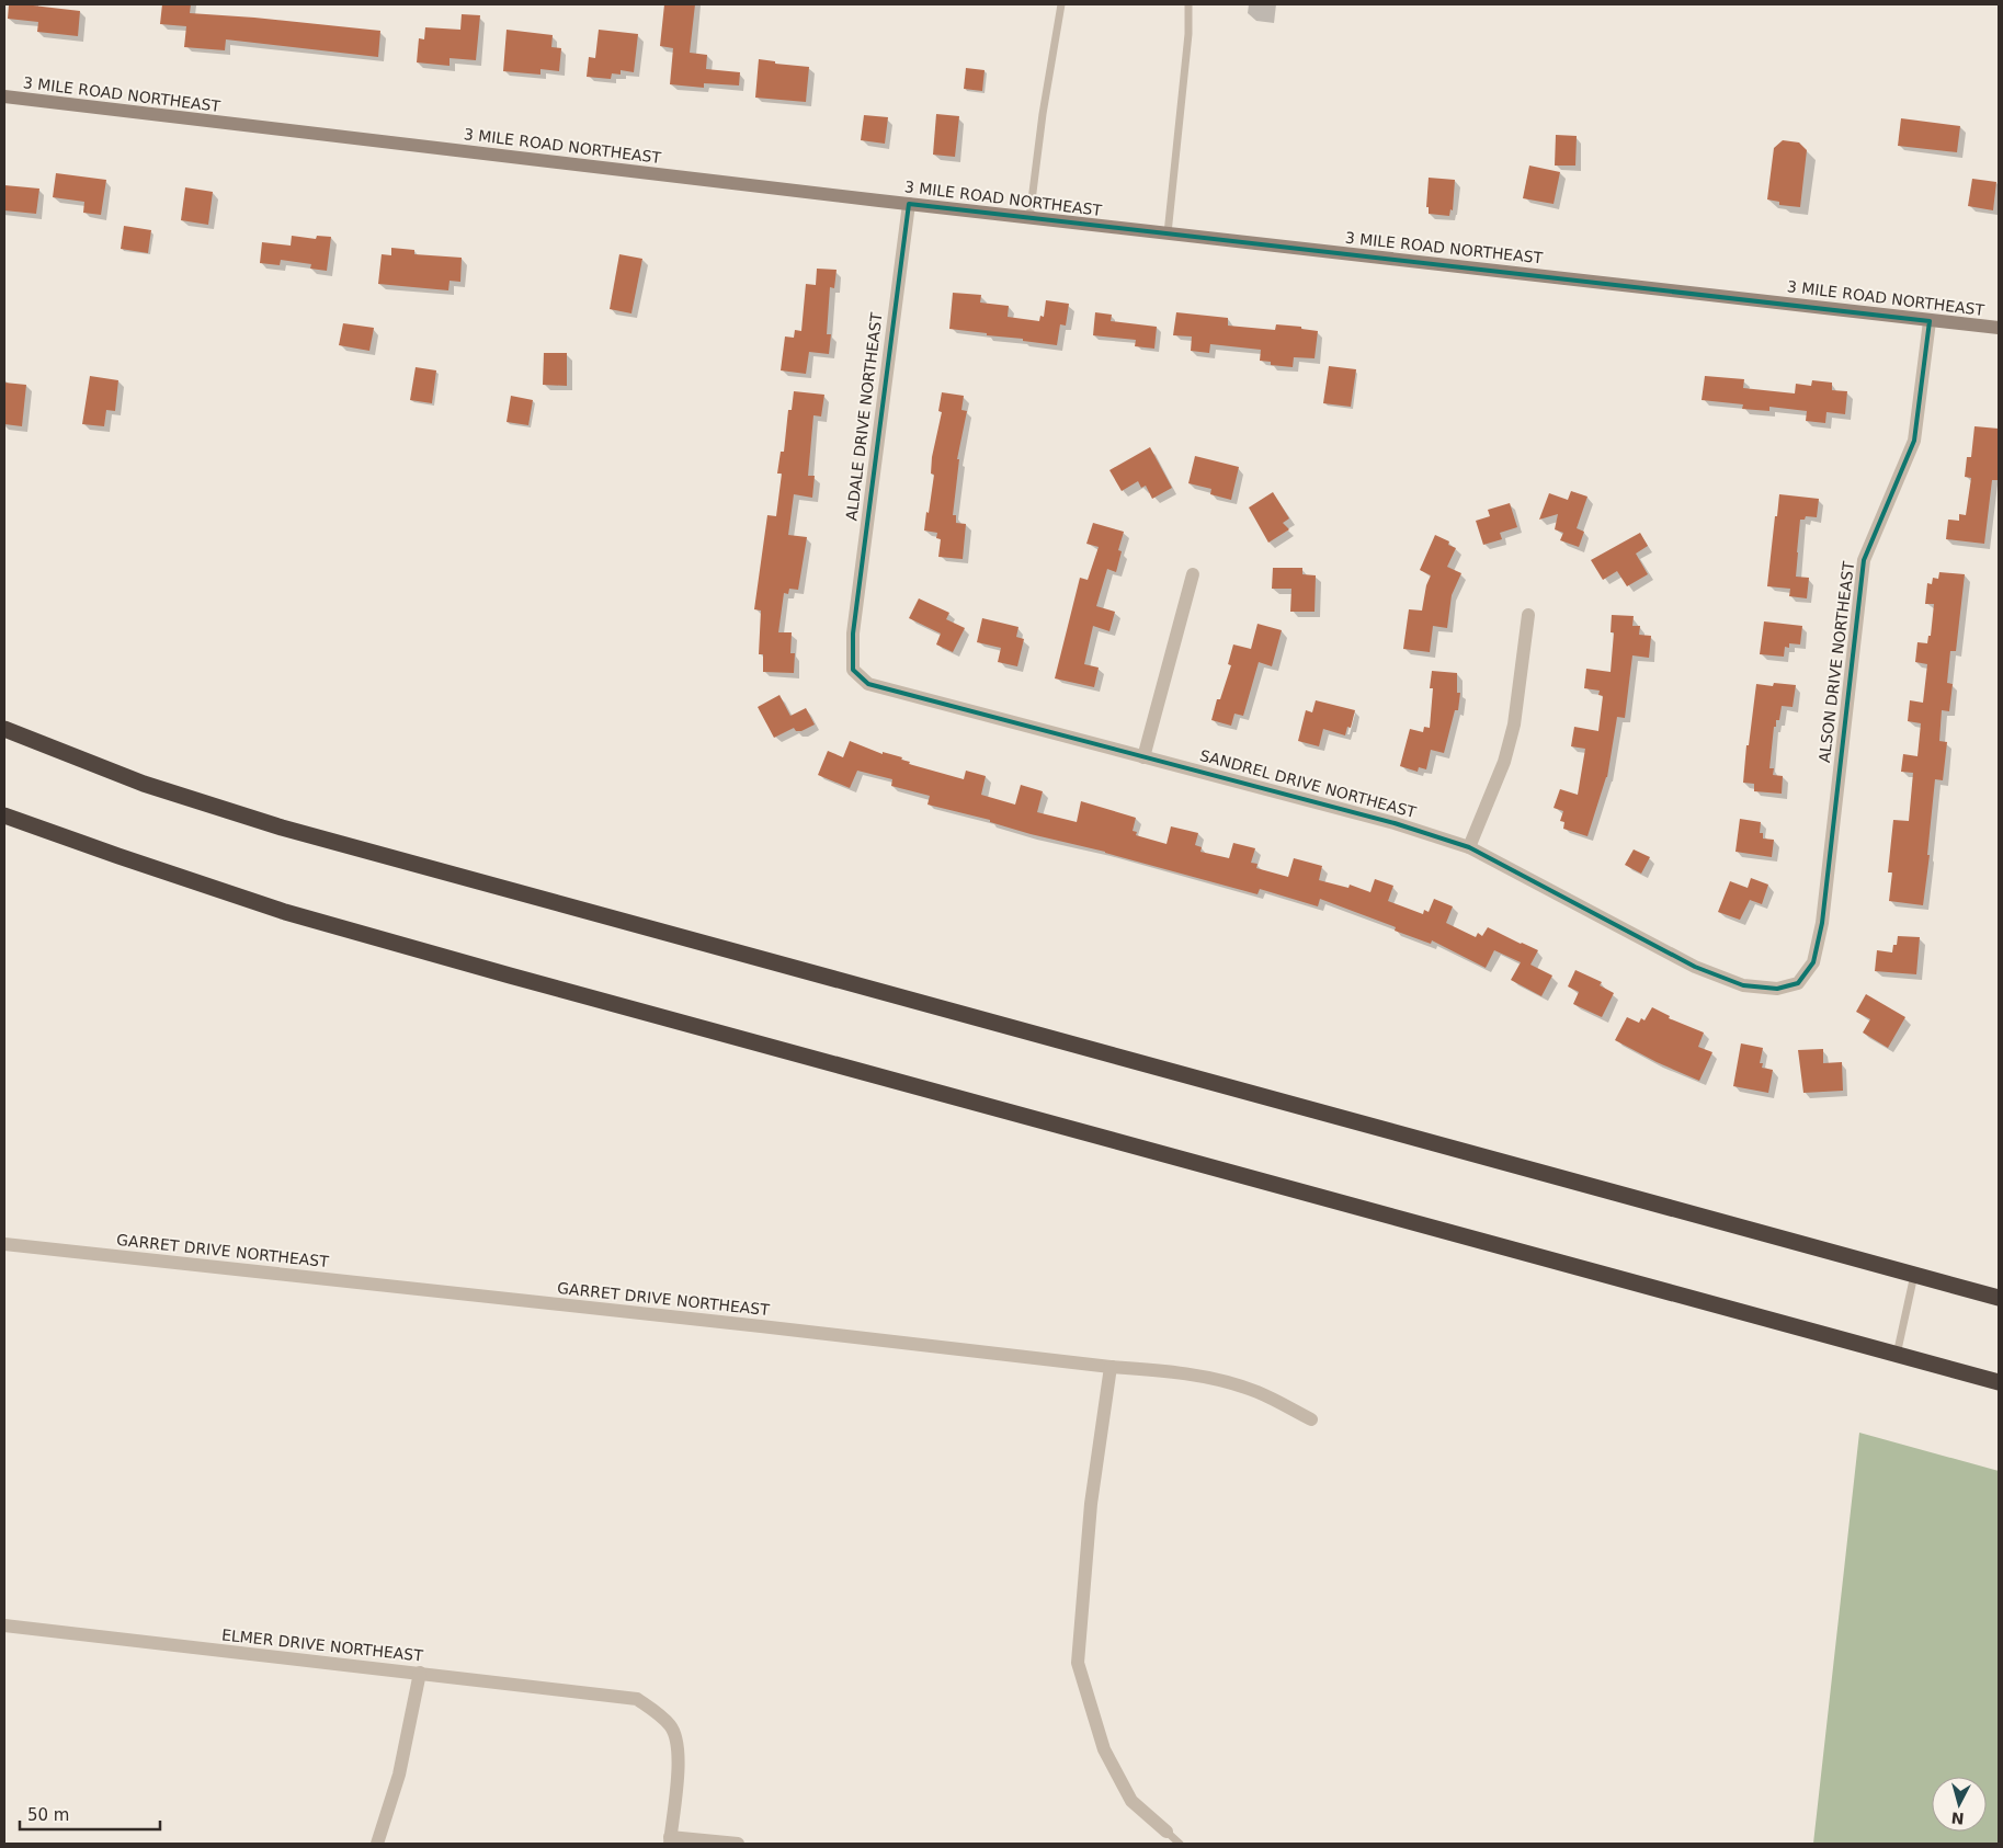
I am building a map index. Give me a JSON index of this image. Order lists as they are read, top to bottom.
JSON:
{
  "streets": {
    "main road": ["3 MILE ROAD NORTHEAST"],
    "street": [
      "ALDALE DRIVE NORTHEAST",
      "ALSON DRIVE NORTHEAST",
      "SANDREL DRIVE NORTHEAST",
      "GARRET DRIVE NORTHEAST",
      "ELMER DRIVE NORTHEAST"
    ]
  },
  "crossings": [
    ["3 MILE ROAD NORTHEAST", "ALDALE DRIVE NORTHEAST"],
    ["3 MILE ROAD NORTHEAST", "ALSON DRIVE NORTHEAST"],
    ["ALDALE DRIVE NORTHEAST", "SANDREL DRIVE NORTHEAST"],
    ["ALSON DRIVE NORTHEAST", "SANDREL DRIVE NORTHEAST"]
  ],
  "scale_bar": "50 m",
  "north": "bottom"
}
